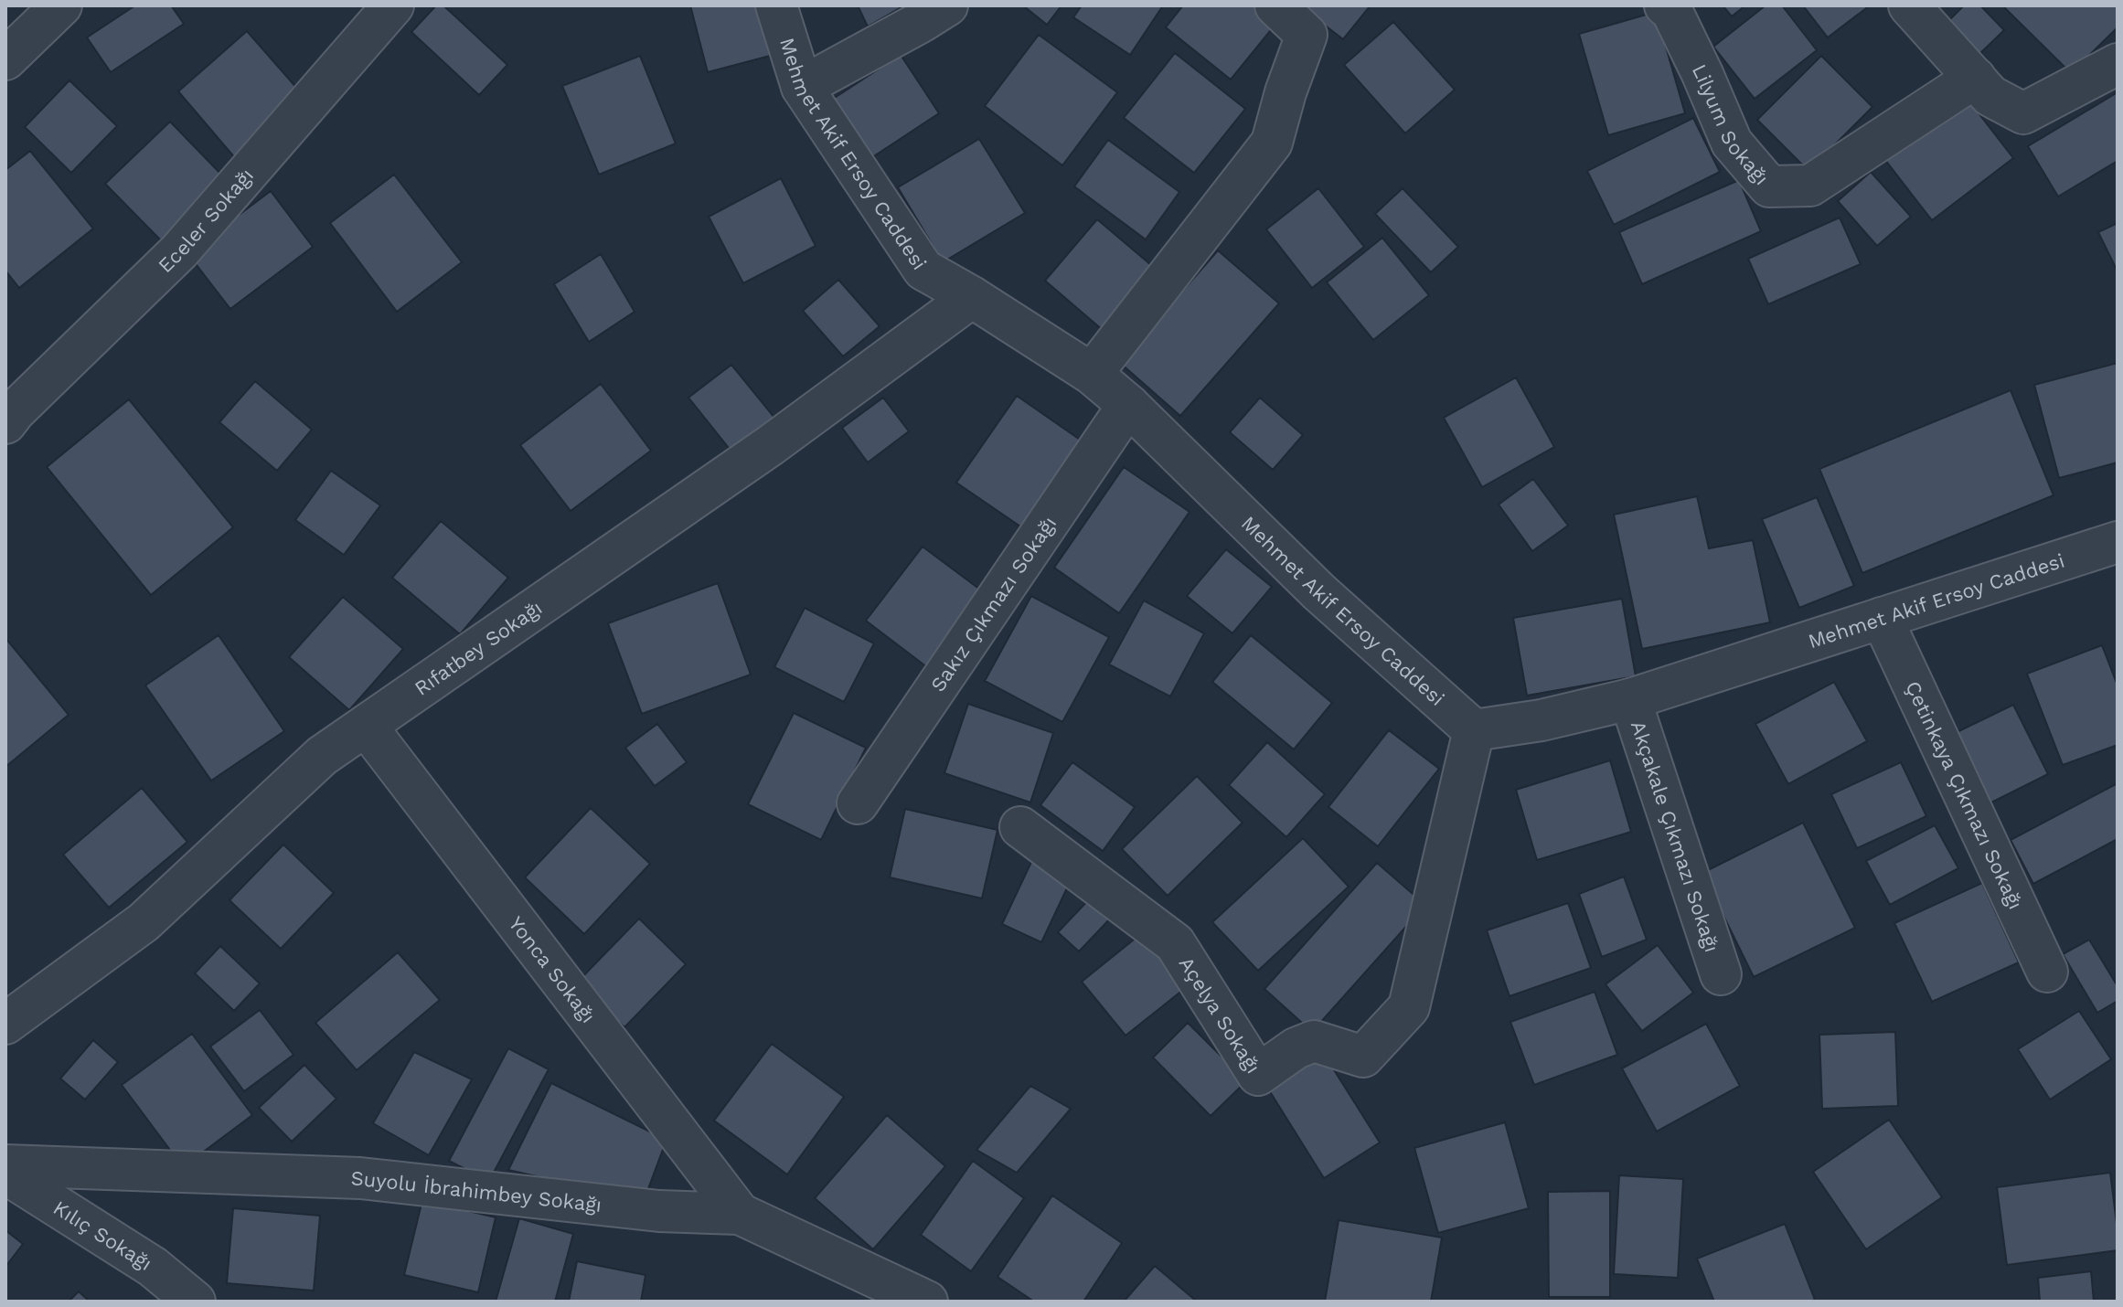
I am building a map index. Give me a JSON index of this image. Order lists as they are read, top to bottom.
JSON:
{
  "streets": {
    "street": [
      "Lilyum Sokağı",
      "Mehmet Akif Ersoy Caddesi",
      "Eceler Sokağı",
      "Sakız Çıkmazı Sokağı",
      "Rıfatbey Sokağı",
      "Çetinkaya Çıkmazı Sokağı",
      "Akçakale Çıkmazı Sokağı",
      "Yonca Sokağı",
      "Açelya Sokağı",
      "Suyolu İbrahimbey Sokağı",
      "Kılıç Sokağı"
    ]
  },
  "crossings": [
    ["Mehmet Akif Ersoy Caddesi", "Sakız Çıkmazı Sokağı"],
    ["Mehmet Akif Ersoy Caddesi", "Rıfatbey Sokağı"],
    ["Mehmet Akif Ersoy Caddesi", "Çetinkaya Çıkmazı Sokağı"],
    ["Mehmet Akif Ersoy Caddesi", "Akçakale Çıkmazı Sokağı"],
    ["Mehmet Akif Ersoy Caddesi", "Açelya Sokağı"],
    ["Rıfatbey Sokağı", "Yonca Sokağı"],
    ["Yonca Sokağı", "Suyolu İbrahimbey Sokağı"]
  ]
}
